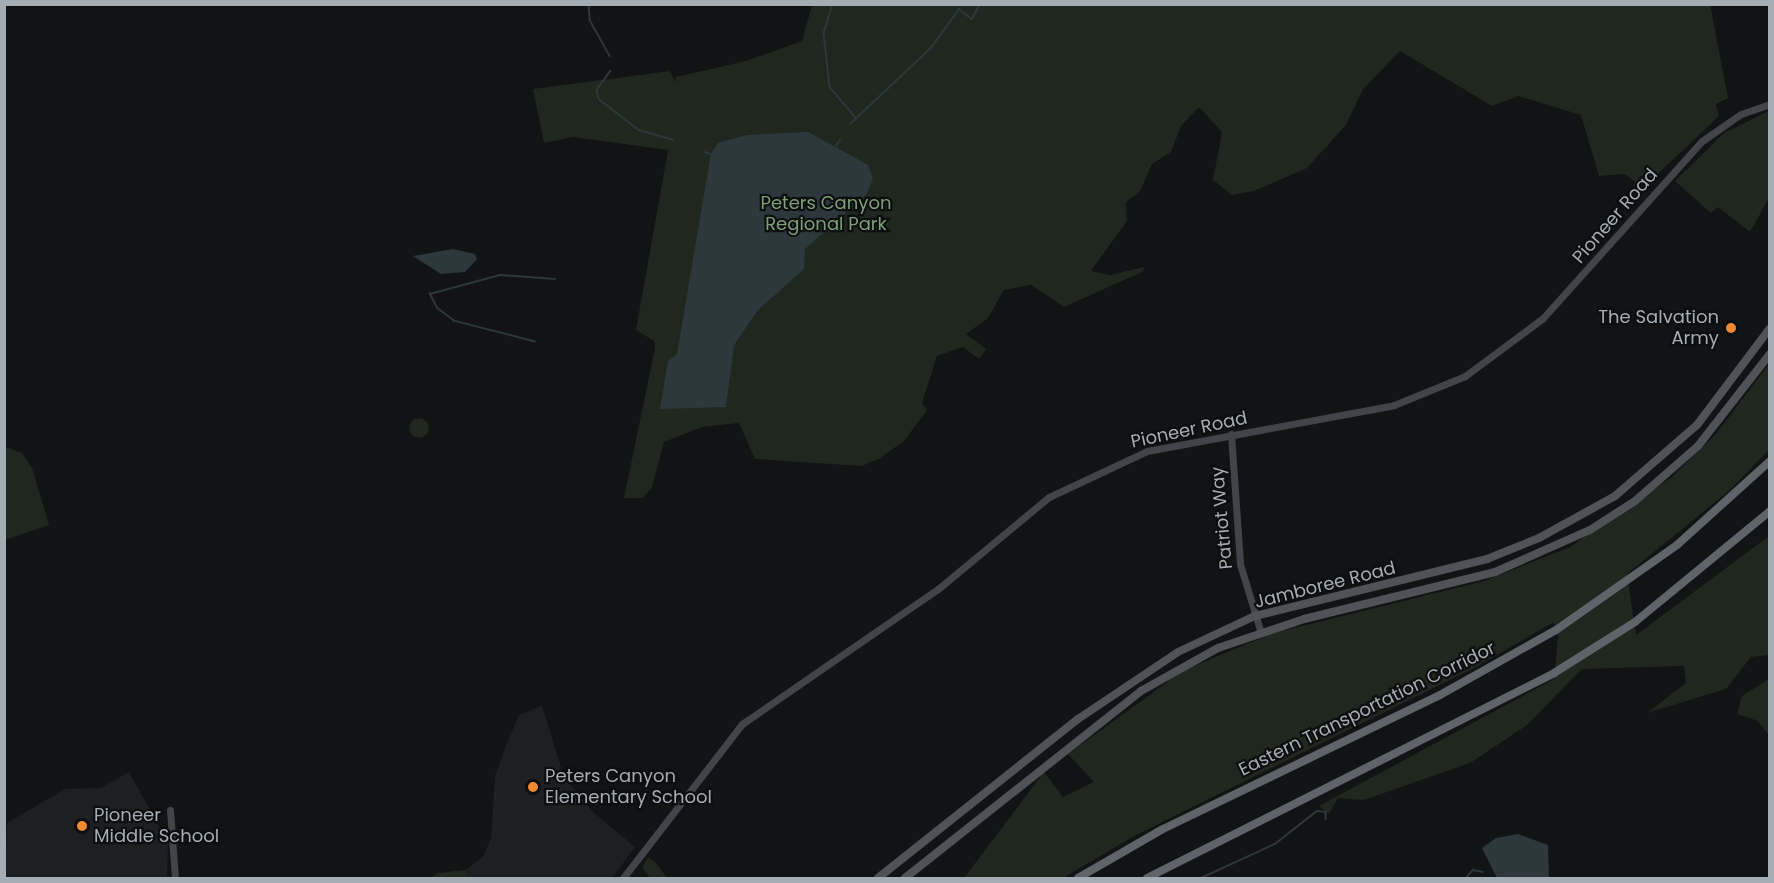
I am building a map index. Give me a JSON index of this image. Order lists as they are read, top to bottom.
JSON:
{
  "streets": {
    "highway": ["Eastern Transportation Corridor"],
    "main road": ["Jamboree Road"],
    "street": ["Pioneer Road", "Patriot Way"]
  },
  "crossings": [
    ["Pioneer Road", "Patriot Way"],
    ["Patriot Way", "Jamboree Road"]
  ],
  "parks": ["Peters Canyon Regional Park"],
  "places": ["The Salvation Army", "Peters Canyon Elementary School", "Pioneer Middle School"]
}
